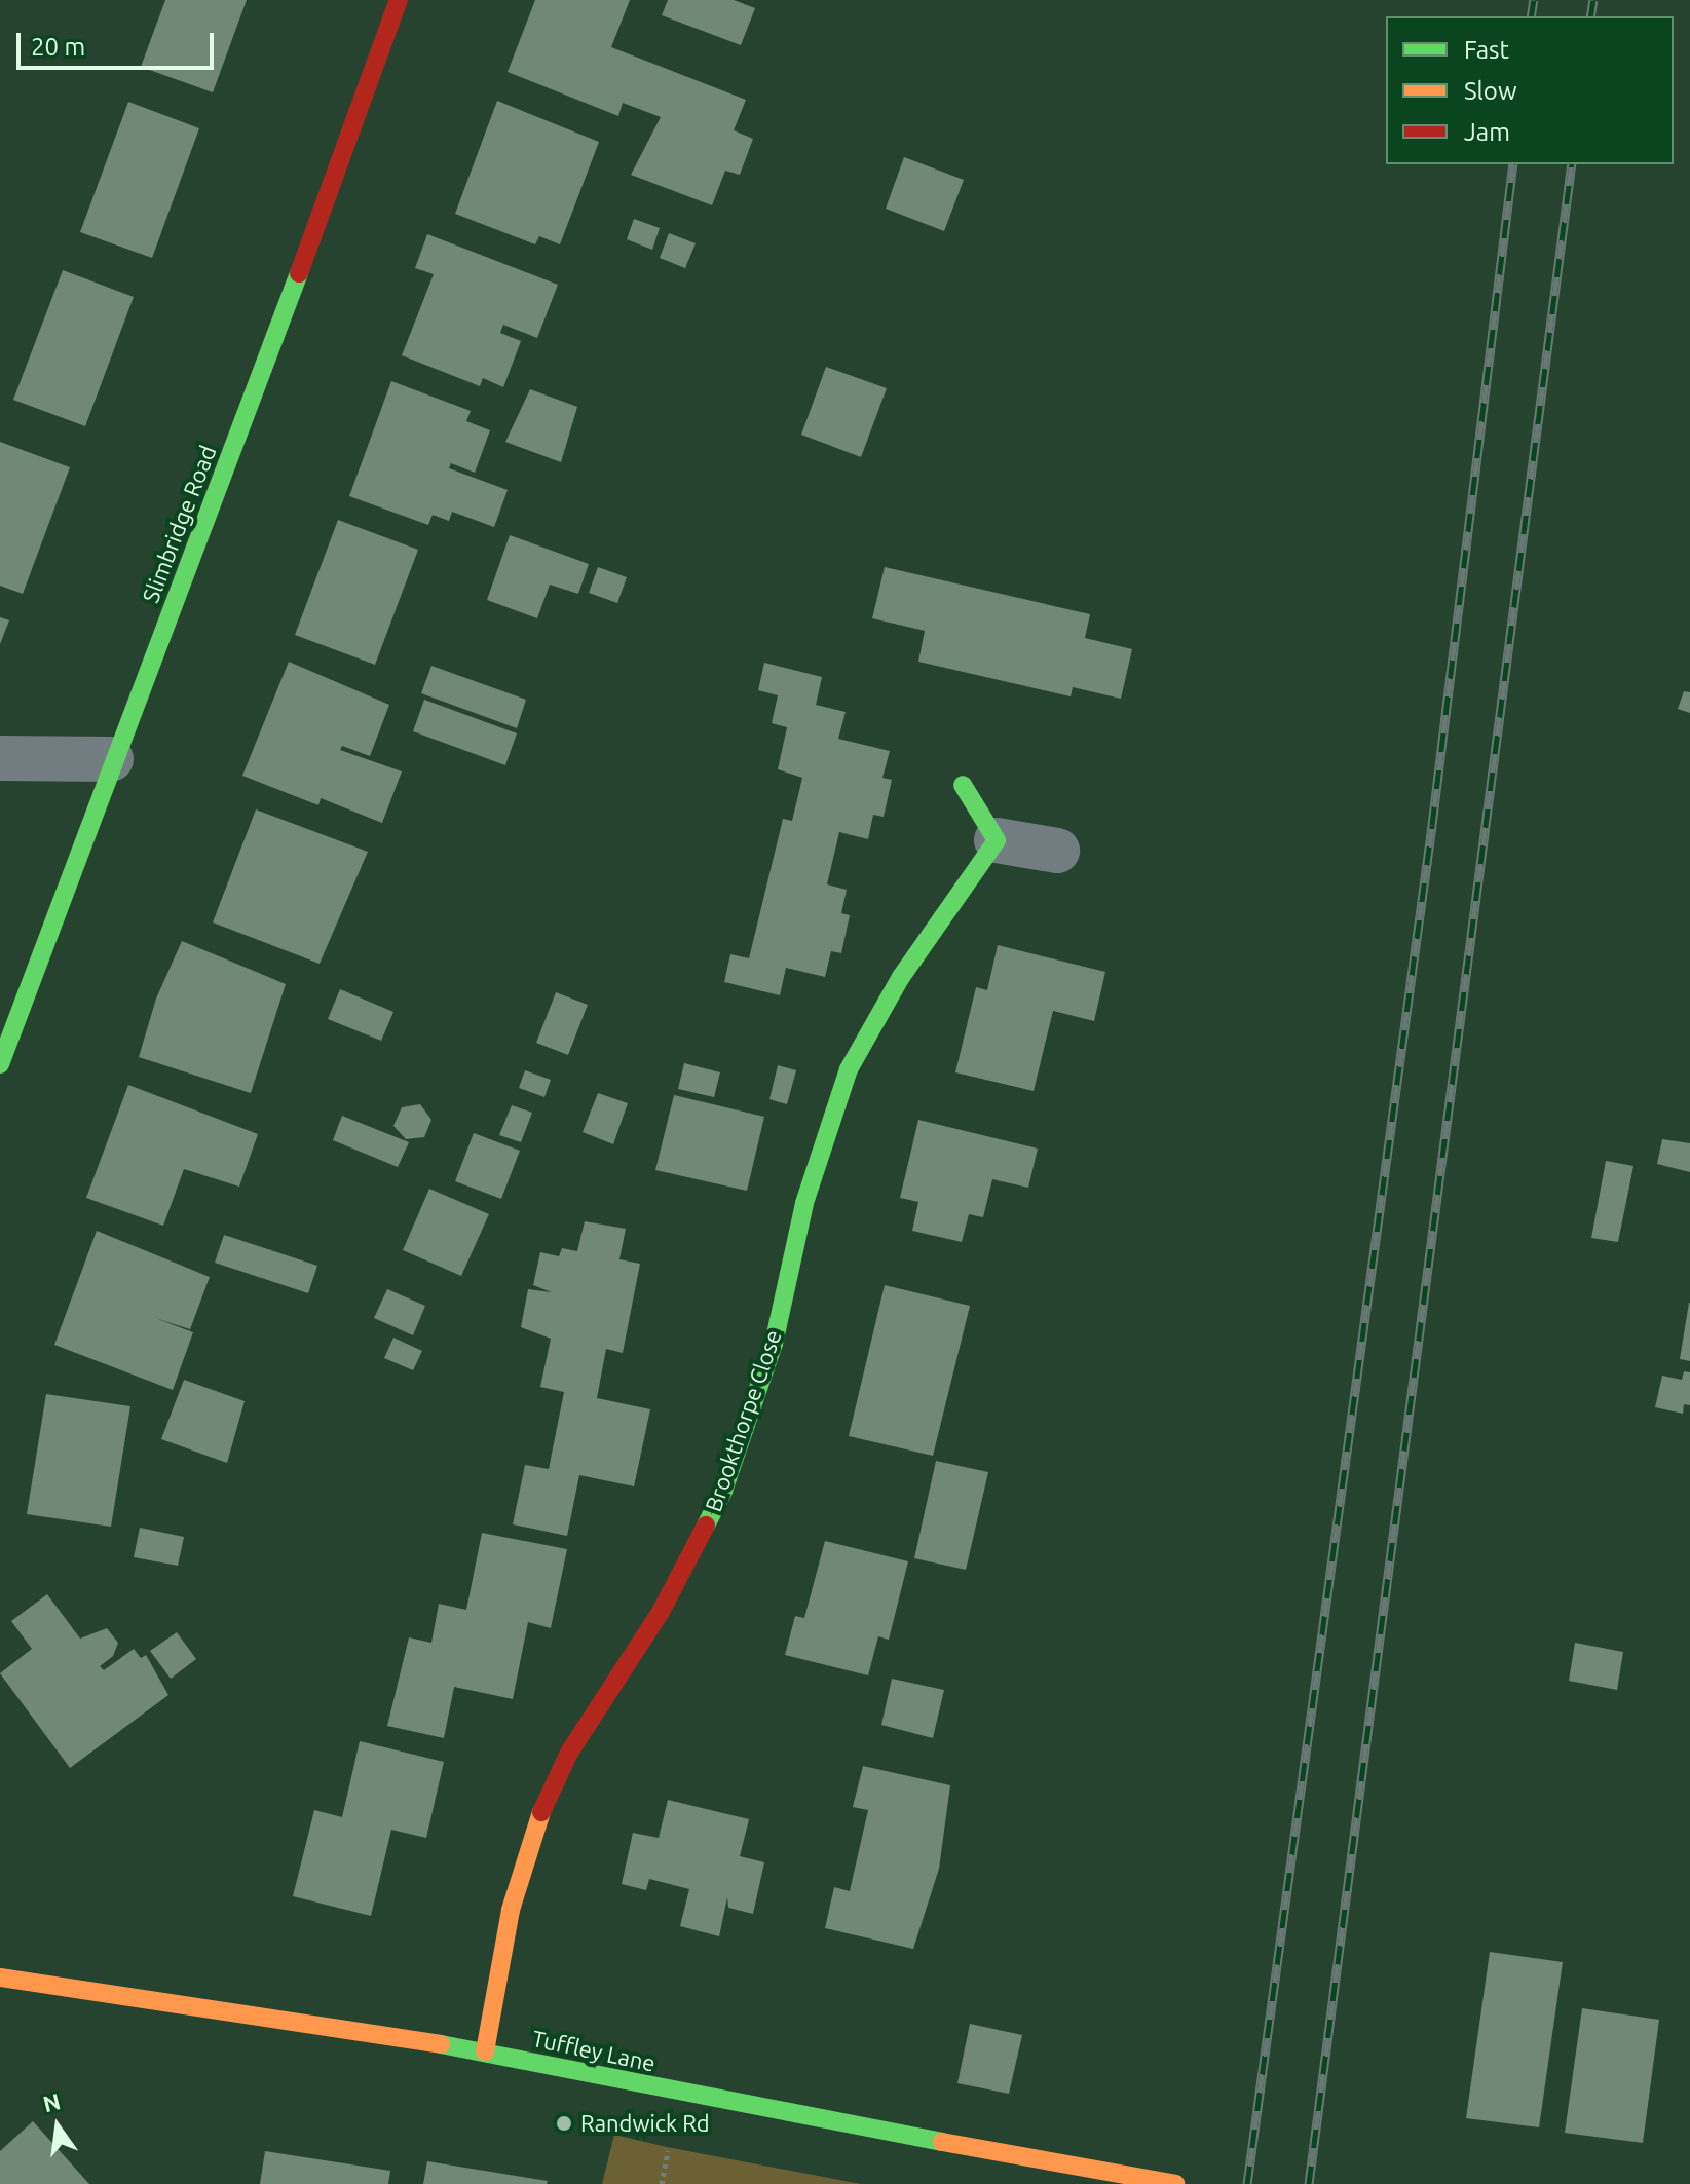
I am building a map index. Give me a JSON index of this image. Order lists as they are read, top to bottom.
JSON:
{
  "streets": {
    "street": ["Slimbridge Road", "Brookthorpe Close", "Tuffley Lane"]
  },
  "crossings": [
    ["Brookthorpe Close", "Tuffley Lane"]
  ],
  "places": ["Randwick Rd"],
  "legend": ["Fast", "Slow", "Jam"],
  "scale_bar": "20 m",
  "north": "top"
}
